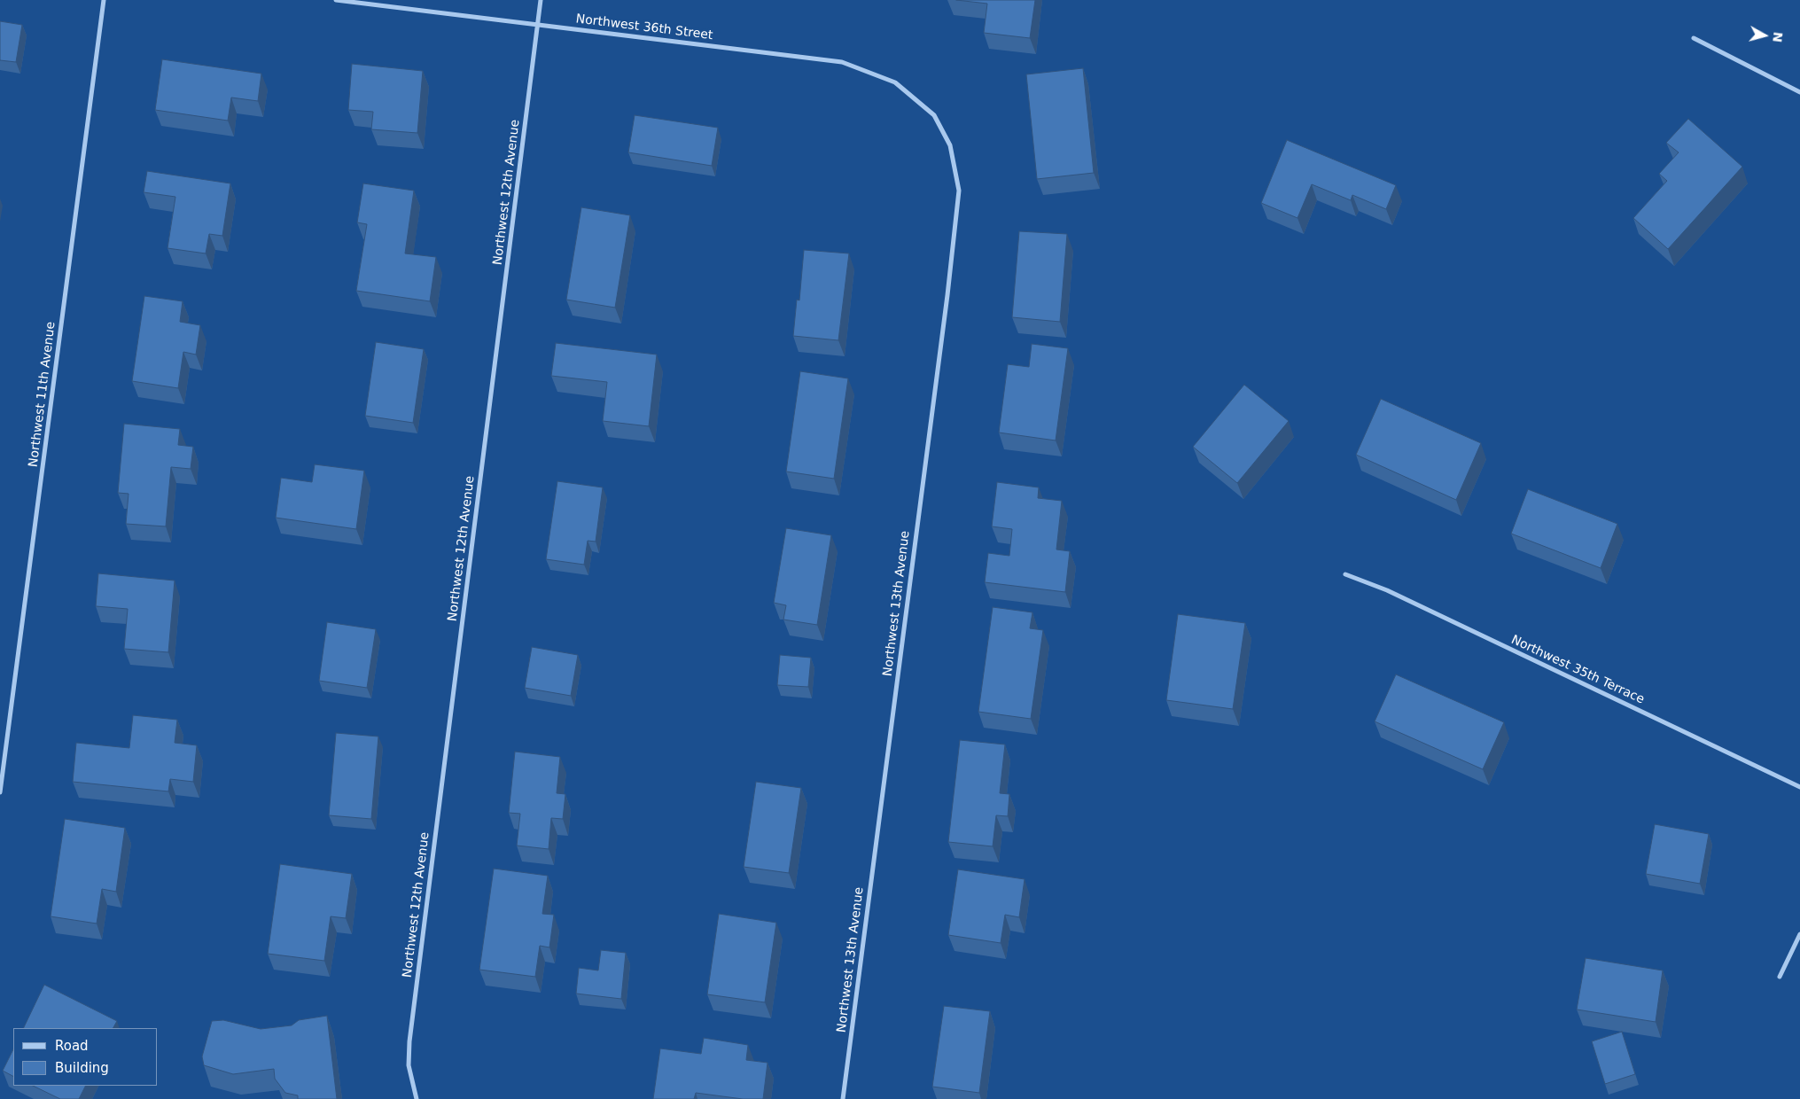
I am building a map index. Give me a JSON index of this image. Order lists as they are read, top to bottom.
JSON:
{
  "streets": {
    "street": [
      "Northwest 36th Street",
      "Northwest 12th Avenue",
      "Northwest 11th Avenue",
      "Northwest 13th Avenue",
      "Northwest 35th Terrace"
    ]
  },
  "crossings": [
    ["Northwest 36th Street", "Northwest 12th Avenue"],
    ["Northwest 36th Street", "Northwest 13th Avenue"]
  ],
  "legend": ["Road", "Building"],
  "north": "right"
}
